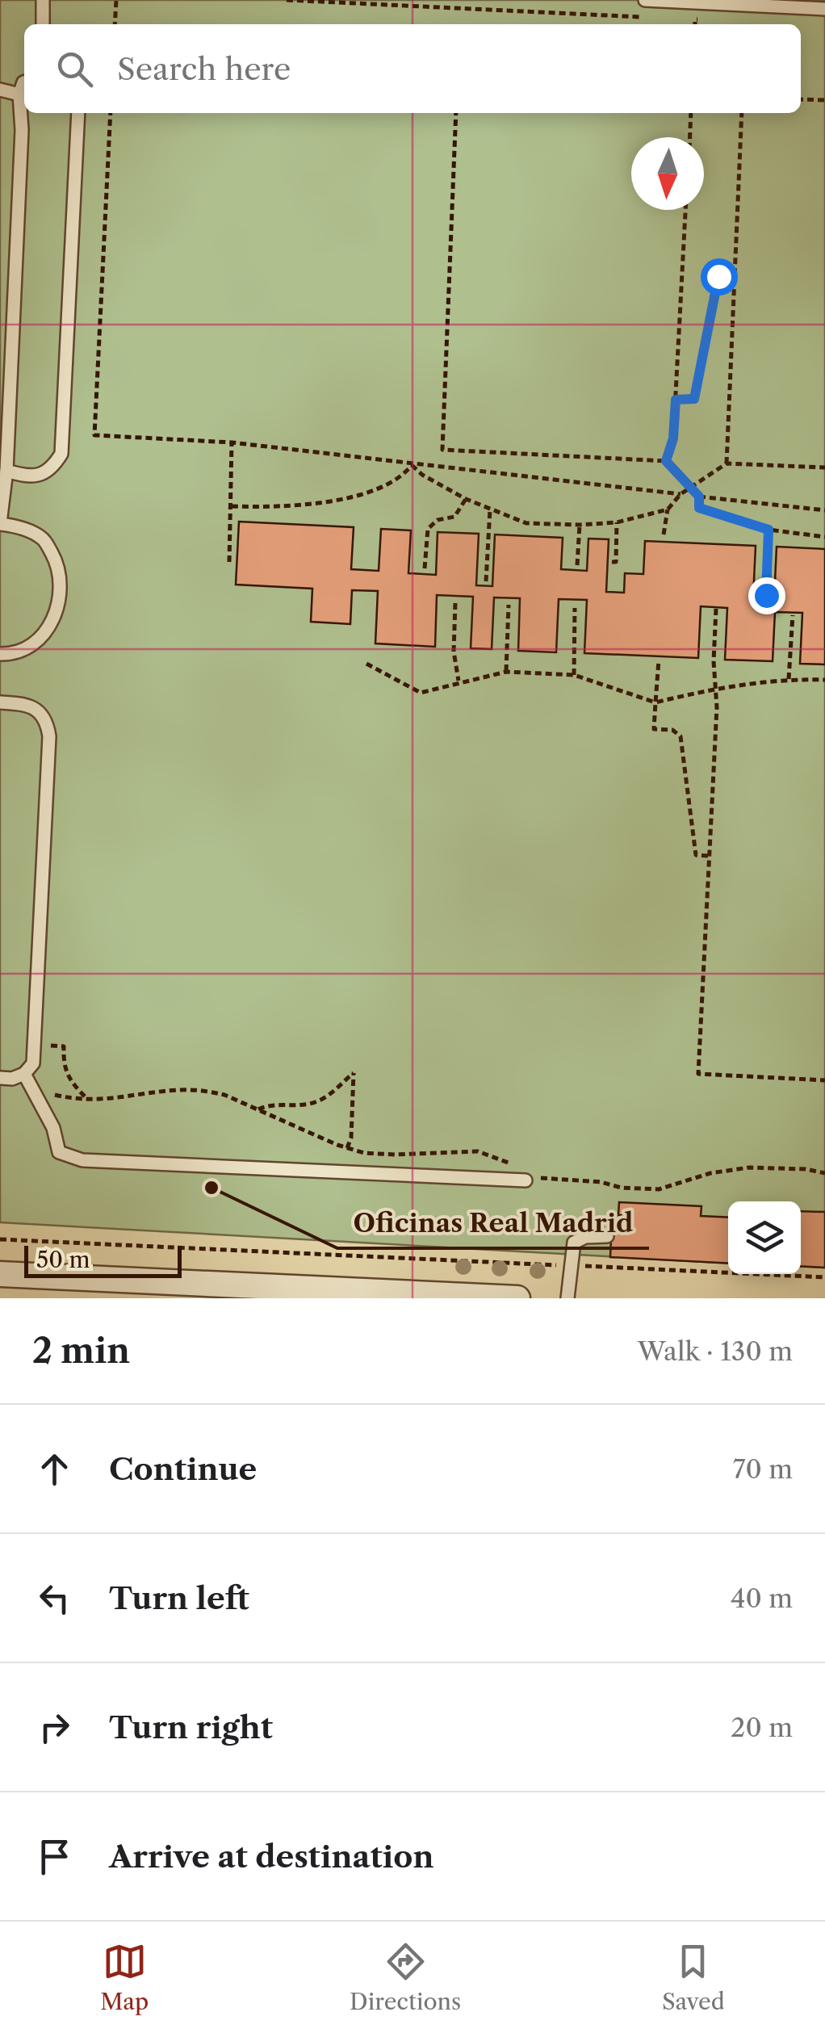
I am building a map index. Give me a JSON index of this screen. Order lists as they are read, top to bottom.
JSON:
{
  "places": ["Oficinas Real Madrid"],
  "scale_bar": "50 m",
  "north": "bottom",
  "page": {
    "search": "Search here",
    "scale": "50 m",
    "heading": ["2 min", "Walk · 130 m"],
    "list": [
      ["Continue", "70 m"],
      ["Turn left", "40 m"],
      ["Turn right", "20 m"],
      "Arrive at destination"
    ],
    "nav": ["Map", "Directions", "Saved"]
  }
}
